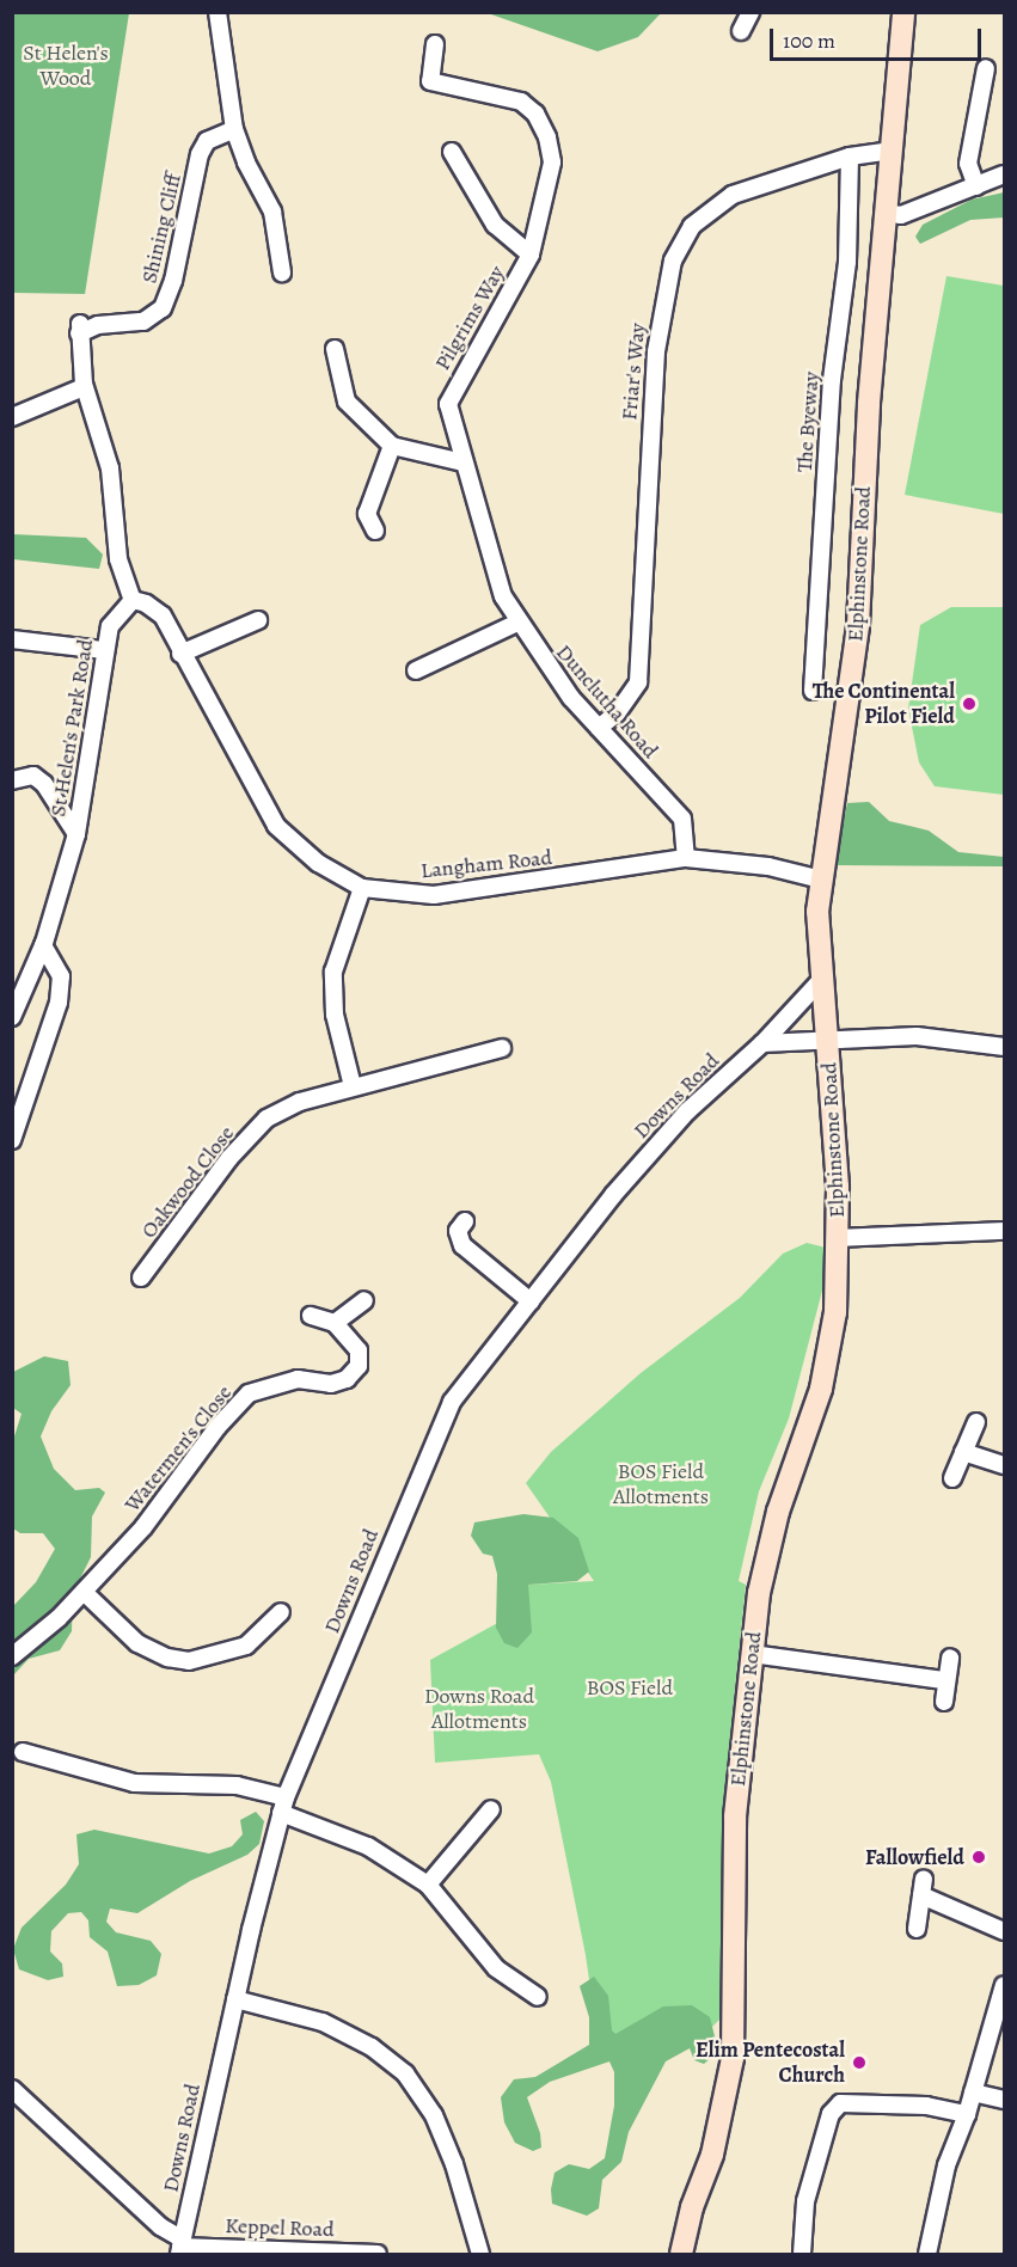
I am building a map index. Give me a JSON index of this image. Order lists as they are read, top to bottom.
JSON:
{
  "streets": {
    "street": [
      "Shining Cliff",
      "Pilgrims Way",
      "Friar's Way",
      "The Byeway",
      "Elphinstone Road",
      "Dunclutha Road",
      "St Helen's Park Road",
      "Langham Road",
      "Downs Road",
      "Oakwood Close",
      "Watermen's Close",
      "Keppel Road"
    ]
  },
  "crossings": [
    ["Pilgrims Way", "Dunclutha Road"],
    ["Friar's Way", "The Byeway"],
    ["Friar's Way", "Elphinstone Road"],
    ["Friar's Way", "Dunclutha Road"],
    ["Elphinstone Road", "Langham Road"],
    ["Elphinstone Road", "Downs Road"],
    ["Dunclutha Road", "Langham Road"],
    ["St Helen's Park Road", "Langham Road"],
    ["Downs Road", "Keppel Road"]
  ],
  "parks": [
    "St Helen's Wood",
    "BOS Field Allotments",
    "BOS Field",
    "Downs Road Allotments"
  ],
  "places": ["The Continental Pilot Field", "Fallowfield", "Elim Pentecostal Church"],
  "scale_bar": "100 m"
}
